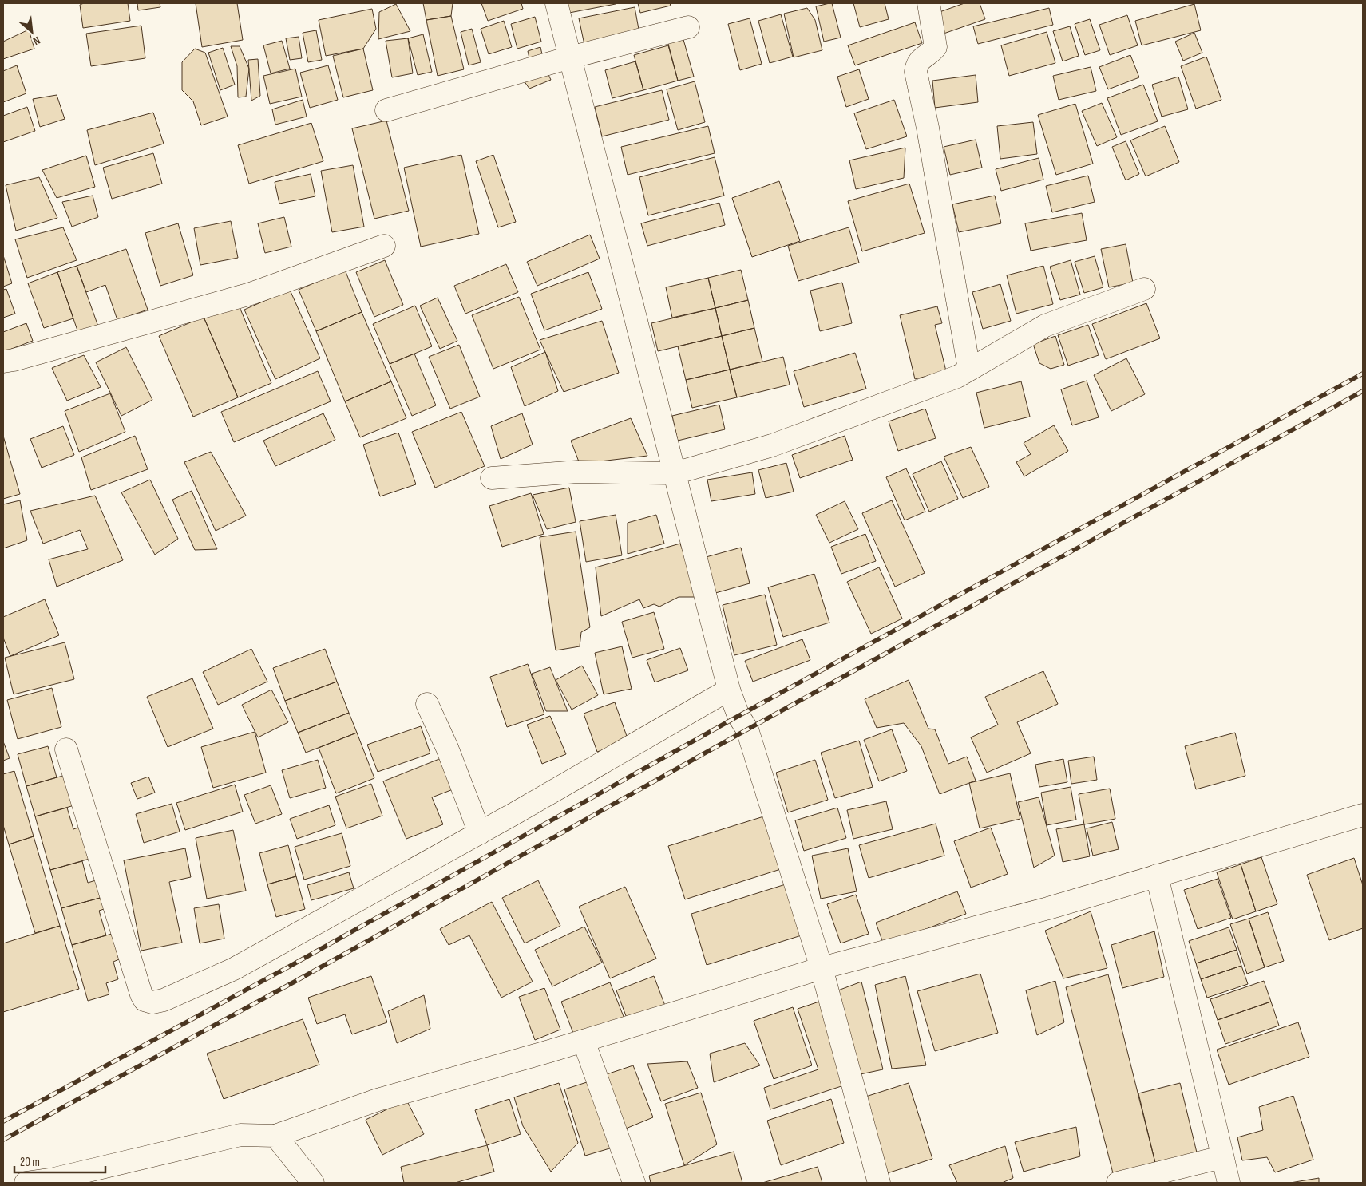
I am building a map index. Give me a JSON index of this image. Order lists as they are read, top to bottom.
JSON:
{
  "scale_bar": "20 m",
  "north": "bottom right"
}
